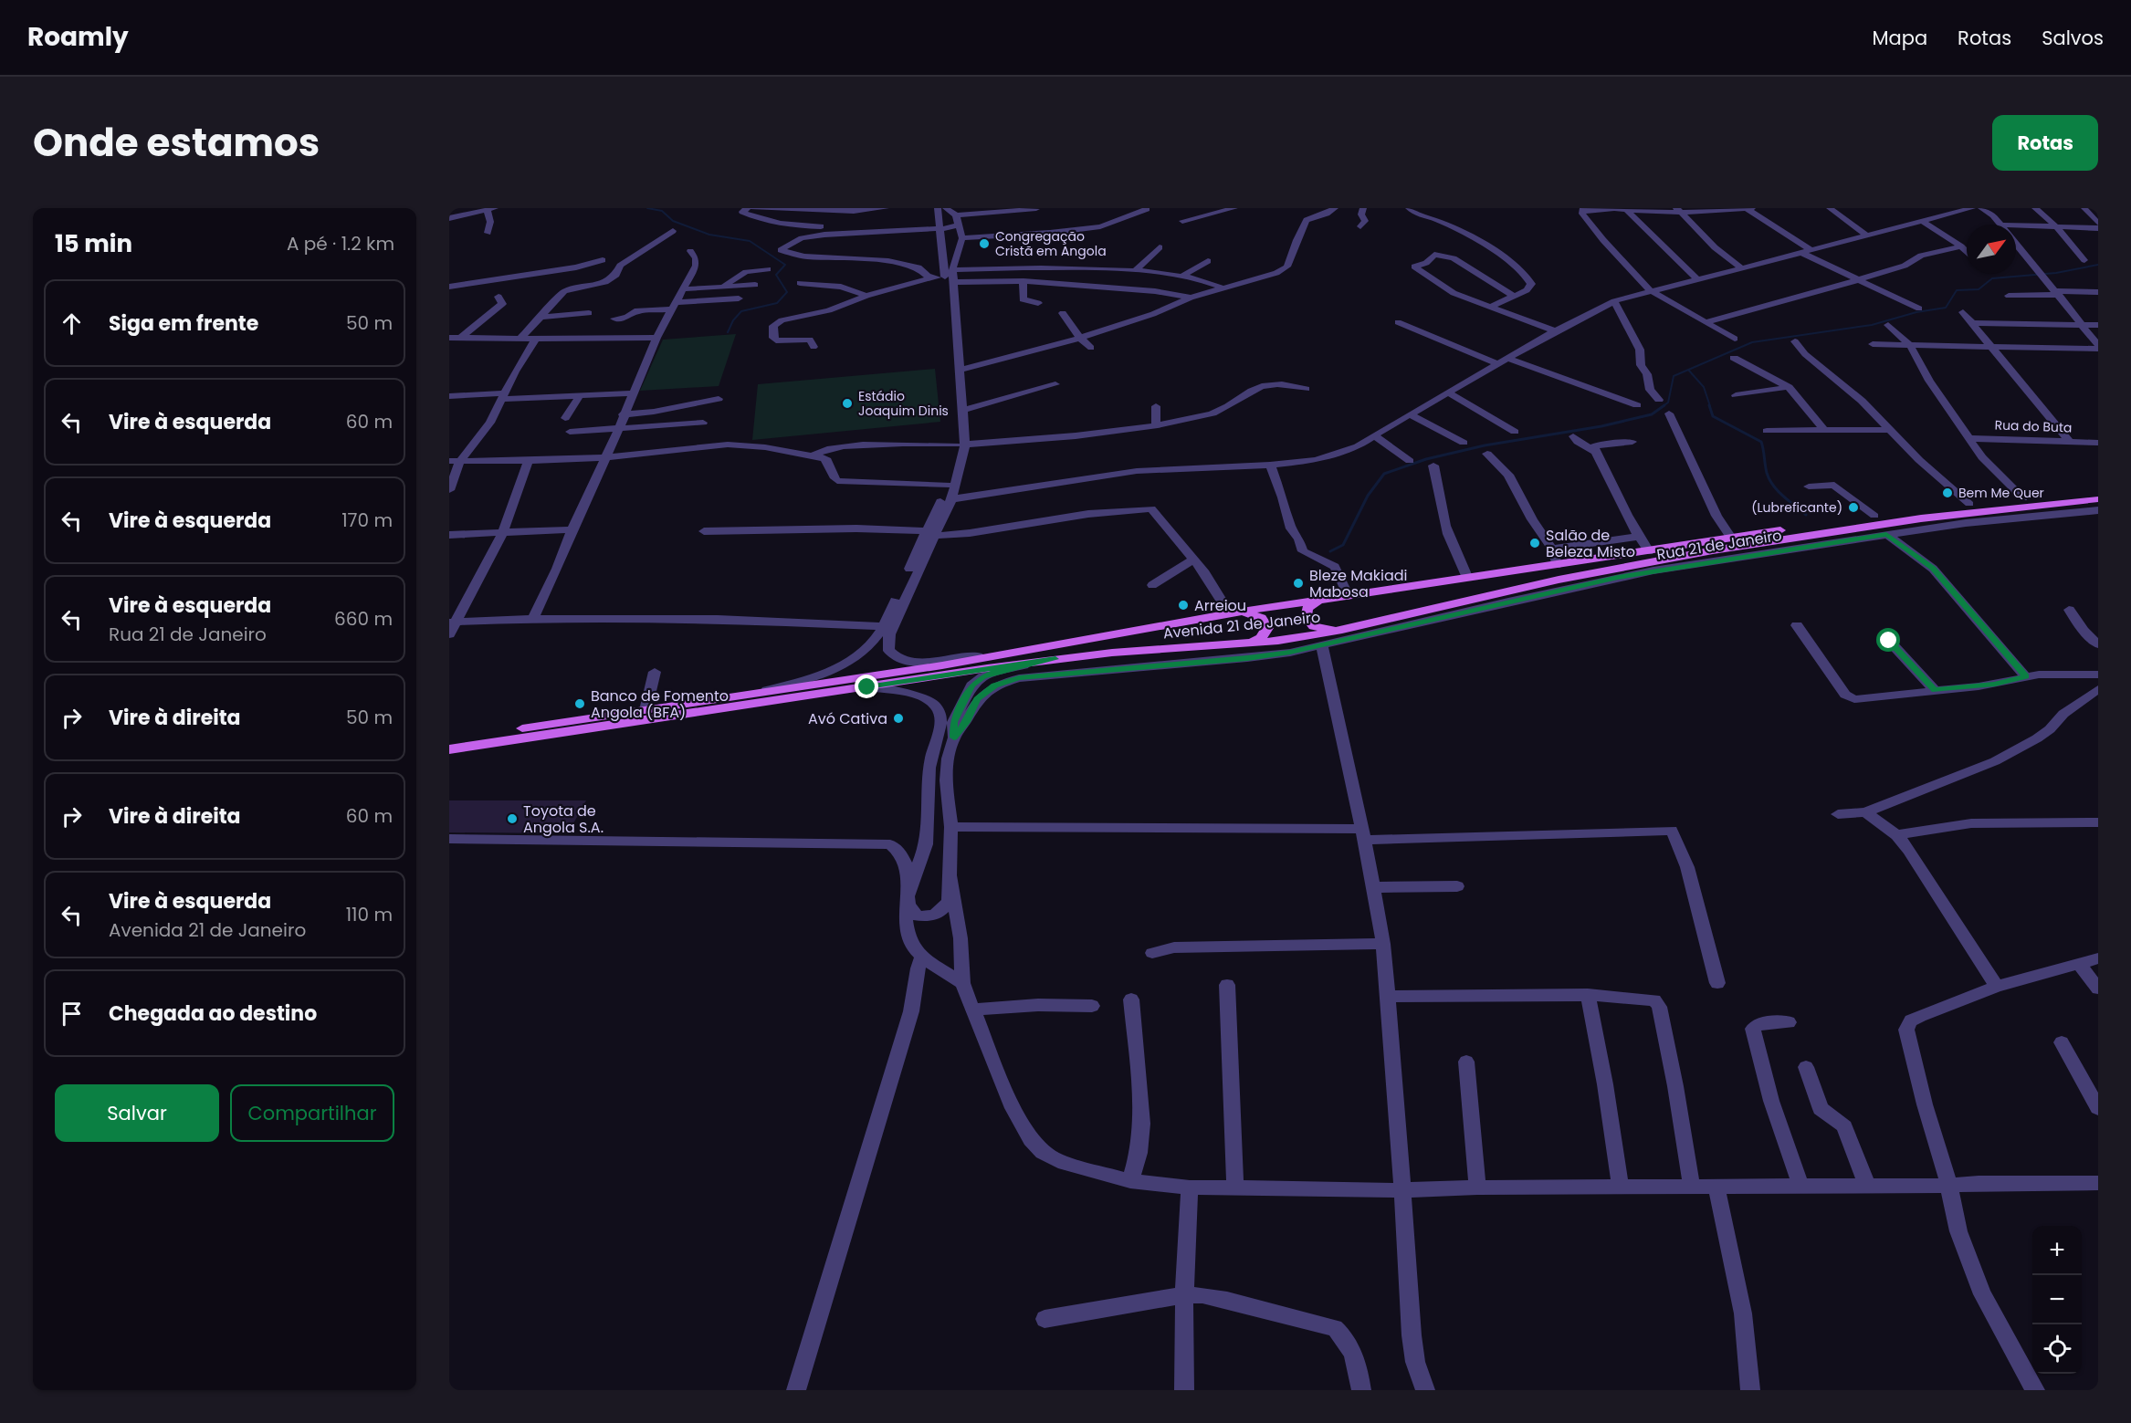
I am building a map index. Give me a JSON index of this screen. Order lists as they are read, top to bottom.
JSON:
{
  "streets": {
    "main road": ["Avenida 21 de Janeiro"],
    "street": ["Rua do Buta", "Rua 21 de Janeiro"]
  },
  "places": [
    "Congregação Cristã em Angola",
    "Estádio Joaquim Dinis",
    "Bem Me Quer",
    "(Lubreficante)",
    "Salão de Beleza Misto",
    "Bleze Makiadi Mabosa",
    "Arreiou",
    "Banco de Fomento Angola (BFA)",
    "Avó Cativa",
    "Toyota de Angola S.A."
  ],
  "north": "top right",
  "page": {
    "header": "Roamly",
    "nav": ["Mapa", "Rotas", "Salvos"],
    "title": "Onde estamos",
    "buttons": [
      "Rotas",
      ["Salvar", "Compartilhar"]
    ],
    "heading": ["15 min", "A pé · 1.2 km"],
    "list": [
      ["Siga em frente", "50 m"],
      ["Vire à esquerda", "60 m"],
      ["Vire à esquerda", "170 m"],
      ["Vire à esquerda", "Rua 21 de Janeiro", "660 m"],
      ["Vire à direita", "50 m"],
      ["Vire à direita", "60 m"],
      ["Vire à esquerda", "Avenida 21 de Janeiro", "110 m"],
      "Chegada ao destino"
    ],
    "map_buttons": ["+", "−"]
  }
}
